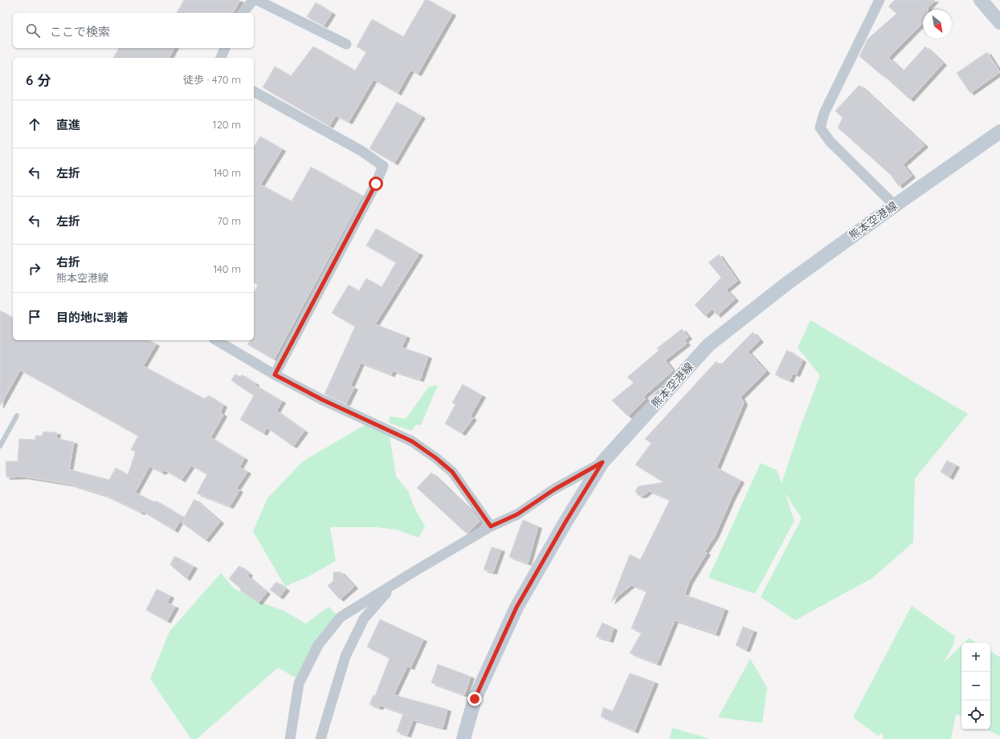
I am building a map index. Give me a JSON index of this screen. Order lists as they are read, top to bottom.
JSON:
{
  "streets": {
    "main road": ["熊本空港線"]
  },
  "north": "bottom right",
  "page": {
    "search": "ここで検索",
    "heading": ["6 分", "徒歩 · 470 m"],
    "list": [
      ["直進", "120 m"],
      ["左折", "140 m"],
      ["左折", "70 m"],
      ["右折", "熊本空港線", "140 m"],
      "目的地に到着"
    ],
    "map_buttons": ["+", "−"]
  }
}
